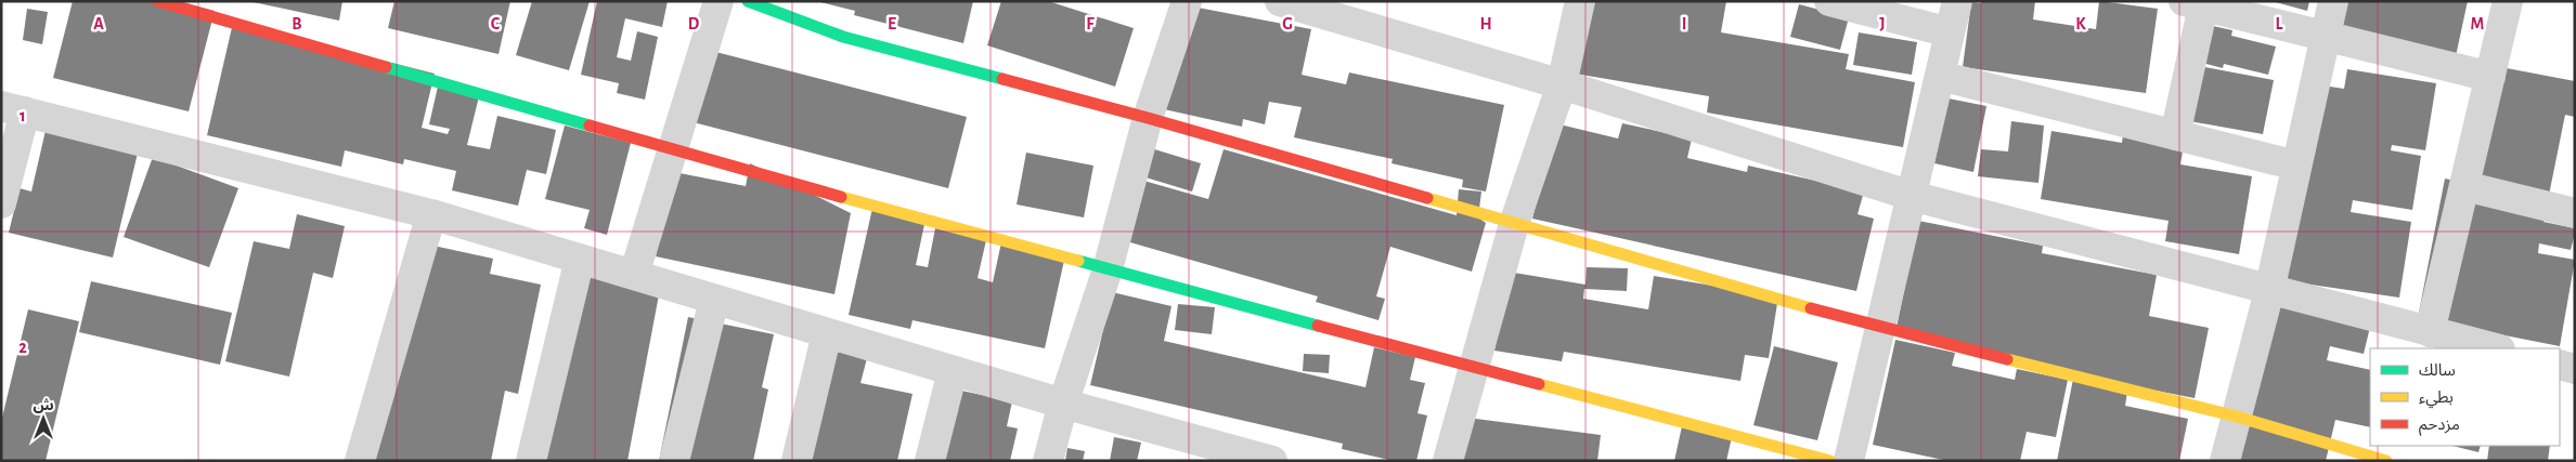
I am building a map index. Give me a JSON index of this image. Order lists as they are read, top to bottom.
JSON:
{
  "legend": ["سالك", "بطيء", "مزدحم"],
  "north": "top",
  "grid": {
    "columns": [
      "A",
      "B",
      "C",
      "D",
      "E",
      "F",
      "G",
      "H",
      "I",
      "J",
      "K",
      "L",
      "M"
    ],
    "rows": ["1", "2"]
  }
}
